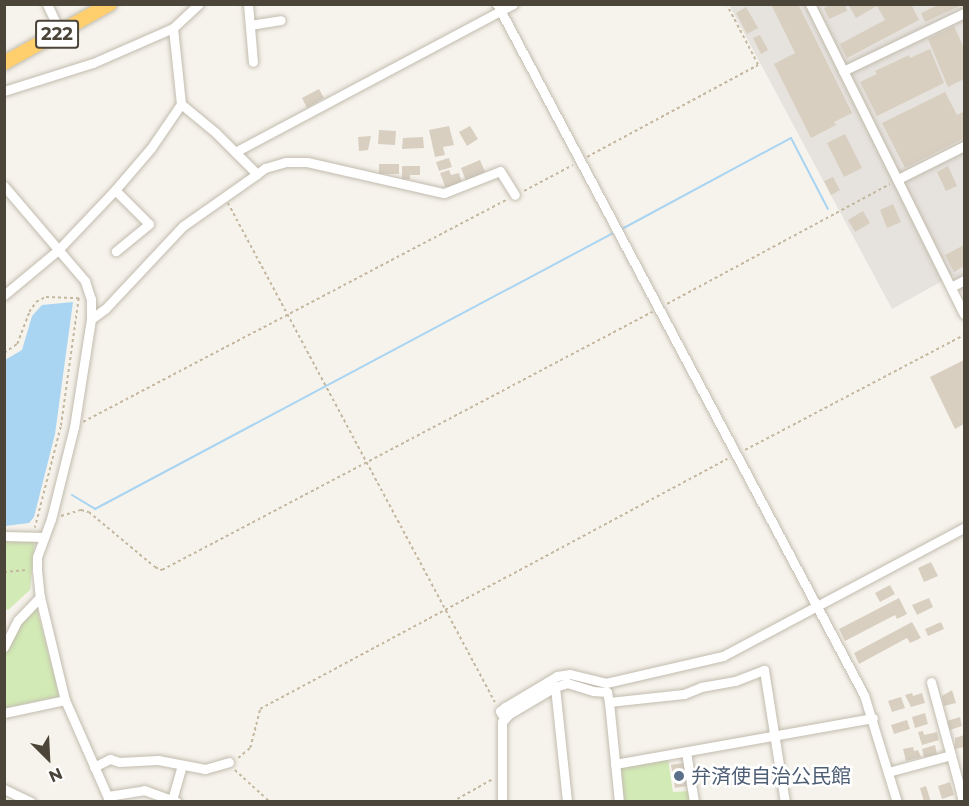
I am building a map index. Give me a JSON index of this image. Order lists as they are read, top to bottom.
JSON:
{
  "streets": {
    "highway": ["222"]
  },
  "places": ["弁済使自治公民館"],
  "north": "bottom right"
}
